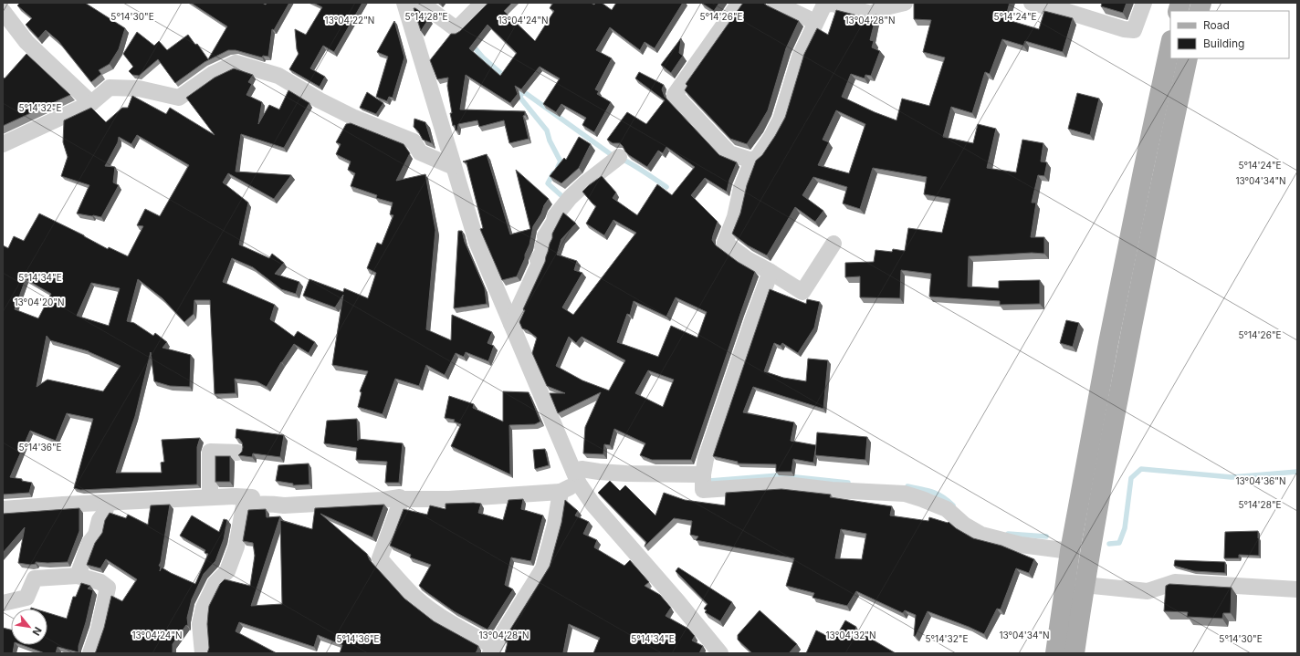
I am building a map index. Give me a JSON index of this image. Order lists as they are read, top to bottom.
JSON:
{
  "legend": ["Road", "Building"],
  "north": "bottom right",
  "coordinates": [
    "5°14'24\"E",
    "5°14'30\"E",
    "5°14'28\"E",
    "5°14'26\"E",
    "13°04'22\"N",
    "13°04'24\"N",
    "13°04'28\"N",
    "5°14'32\"E",
    "13°04'34\"N",
    "5°14'34\"E",
    "13°04'20\"N",
    "5°14'36\"E",
    "13°04'36\"N",
    "13°04'32\"N"
  ]
}
